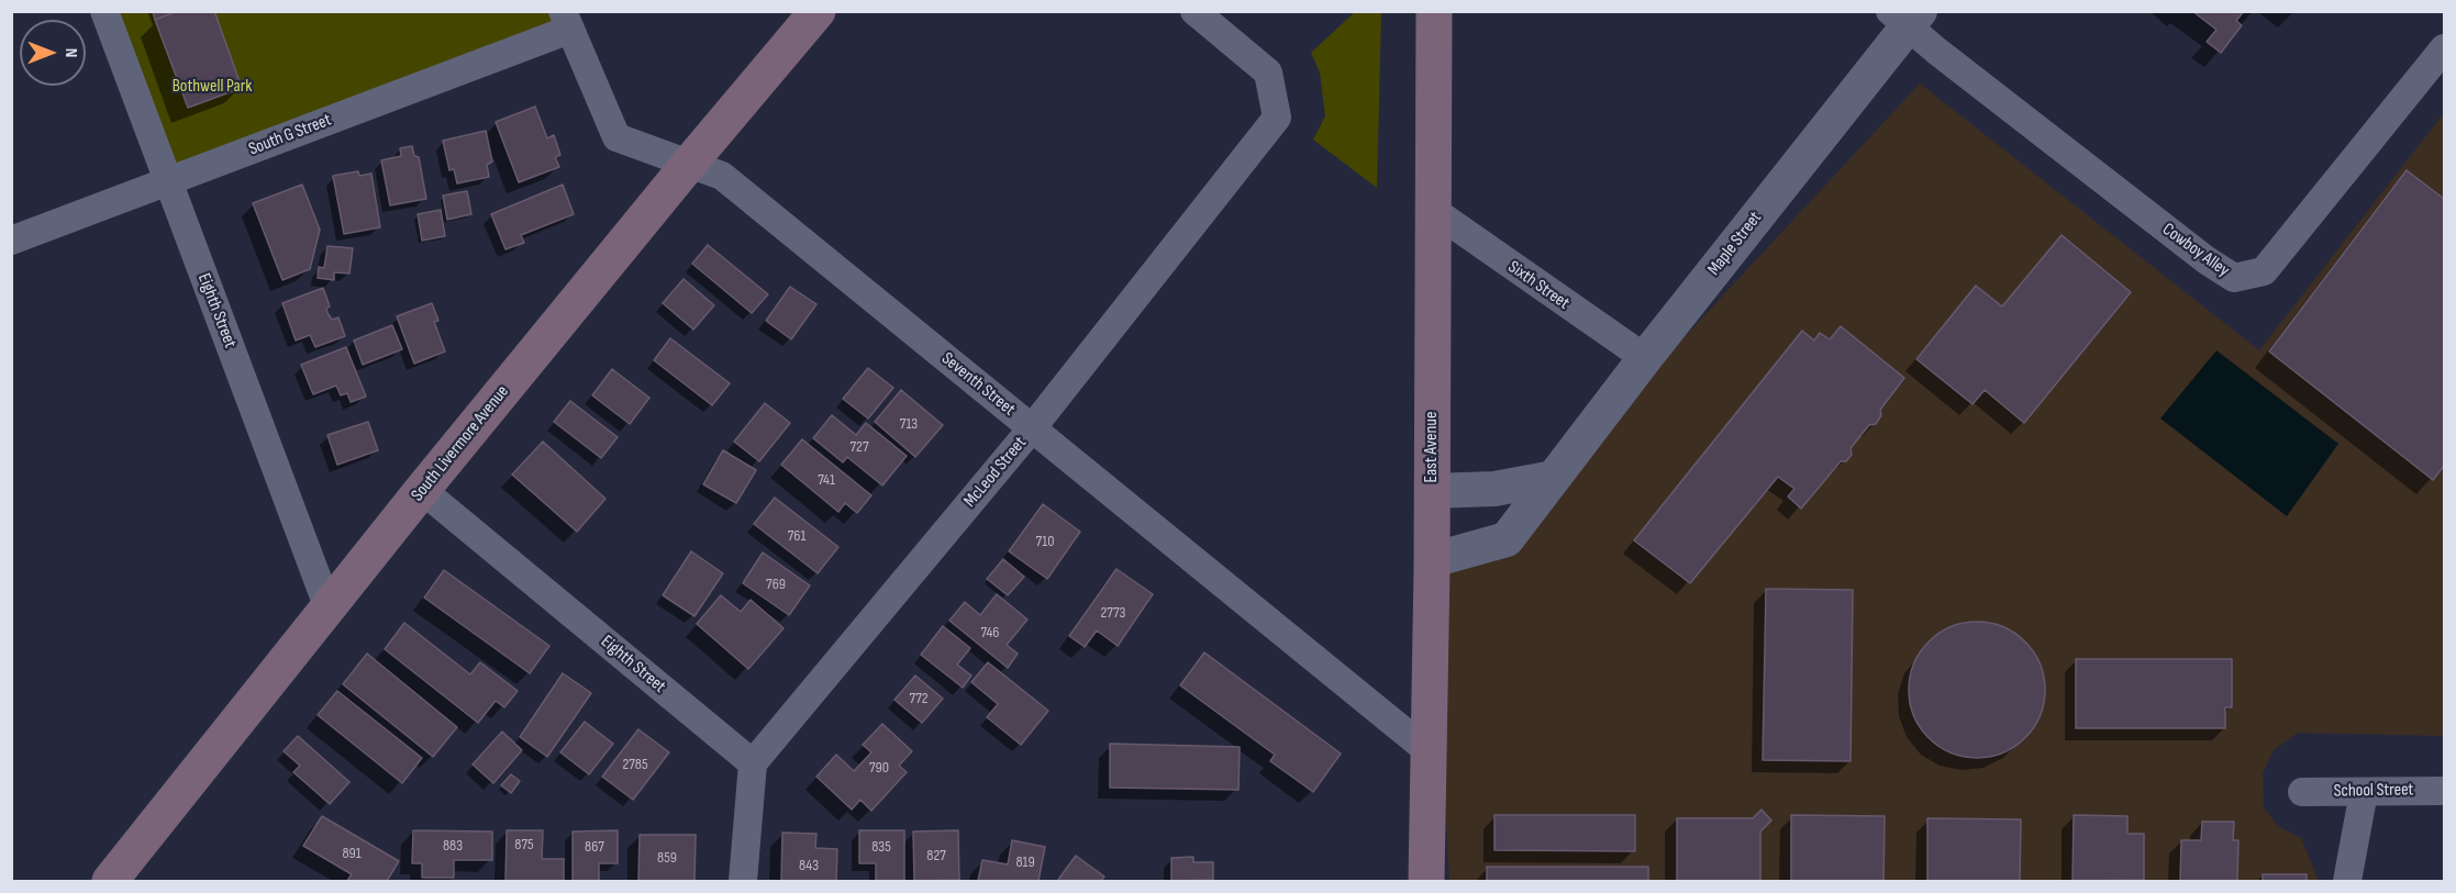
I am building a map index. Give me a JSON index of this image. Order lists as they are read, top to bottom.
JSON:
{
  "streets": {
    "main road": ["South Livermore Avenue", "East Avenue"],
    "street": [
      "South G Street",
      "Maple Street",
      "Cowboy Alley",
      "Sixth Street",
      "Eighth Street",
      "Seventh Street",
      "McLeod Street",
      "School Street"
    ]
  },
  "crossings": [
    ["South G Street", "Eighth Street"],
    ["South G Street", "Seventh Street"],
    ["Maple Street", "Cowboy Alley"],
    ["Maple Street", "Sixth Street"],
    ["Maple Street", "East Avenue"],
    ["Sixth Street", "East Avenue"],
    ["Eighth Street", "South Livermore Avenue"],
    ["Eighth Street", "McLeod Street"],
    ["Seventh Street", "South Livermore Avenue"],
    ["Seventh Street", "East Avenue"],
    ["Seventh Street", "McLeod Street"]
  ],
  "parks": ["Bothwell Park"],
  "house_numbers": [
    "713",
    "727",
    "741",
    "761",
    "710",
    "769",
    "2773",
    "746",
    "772",
    "2785",
    "790",
    "875",
    "883",
    "867",
    "835",
    "891",
    "827",
    "859",
    "819",
    "843"
  ],
  "north": "right"
}
